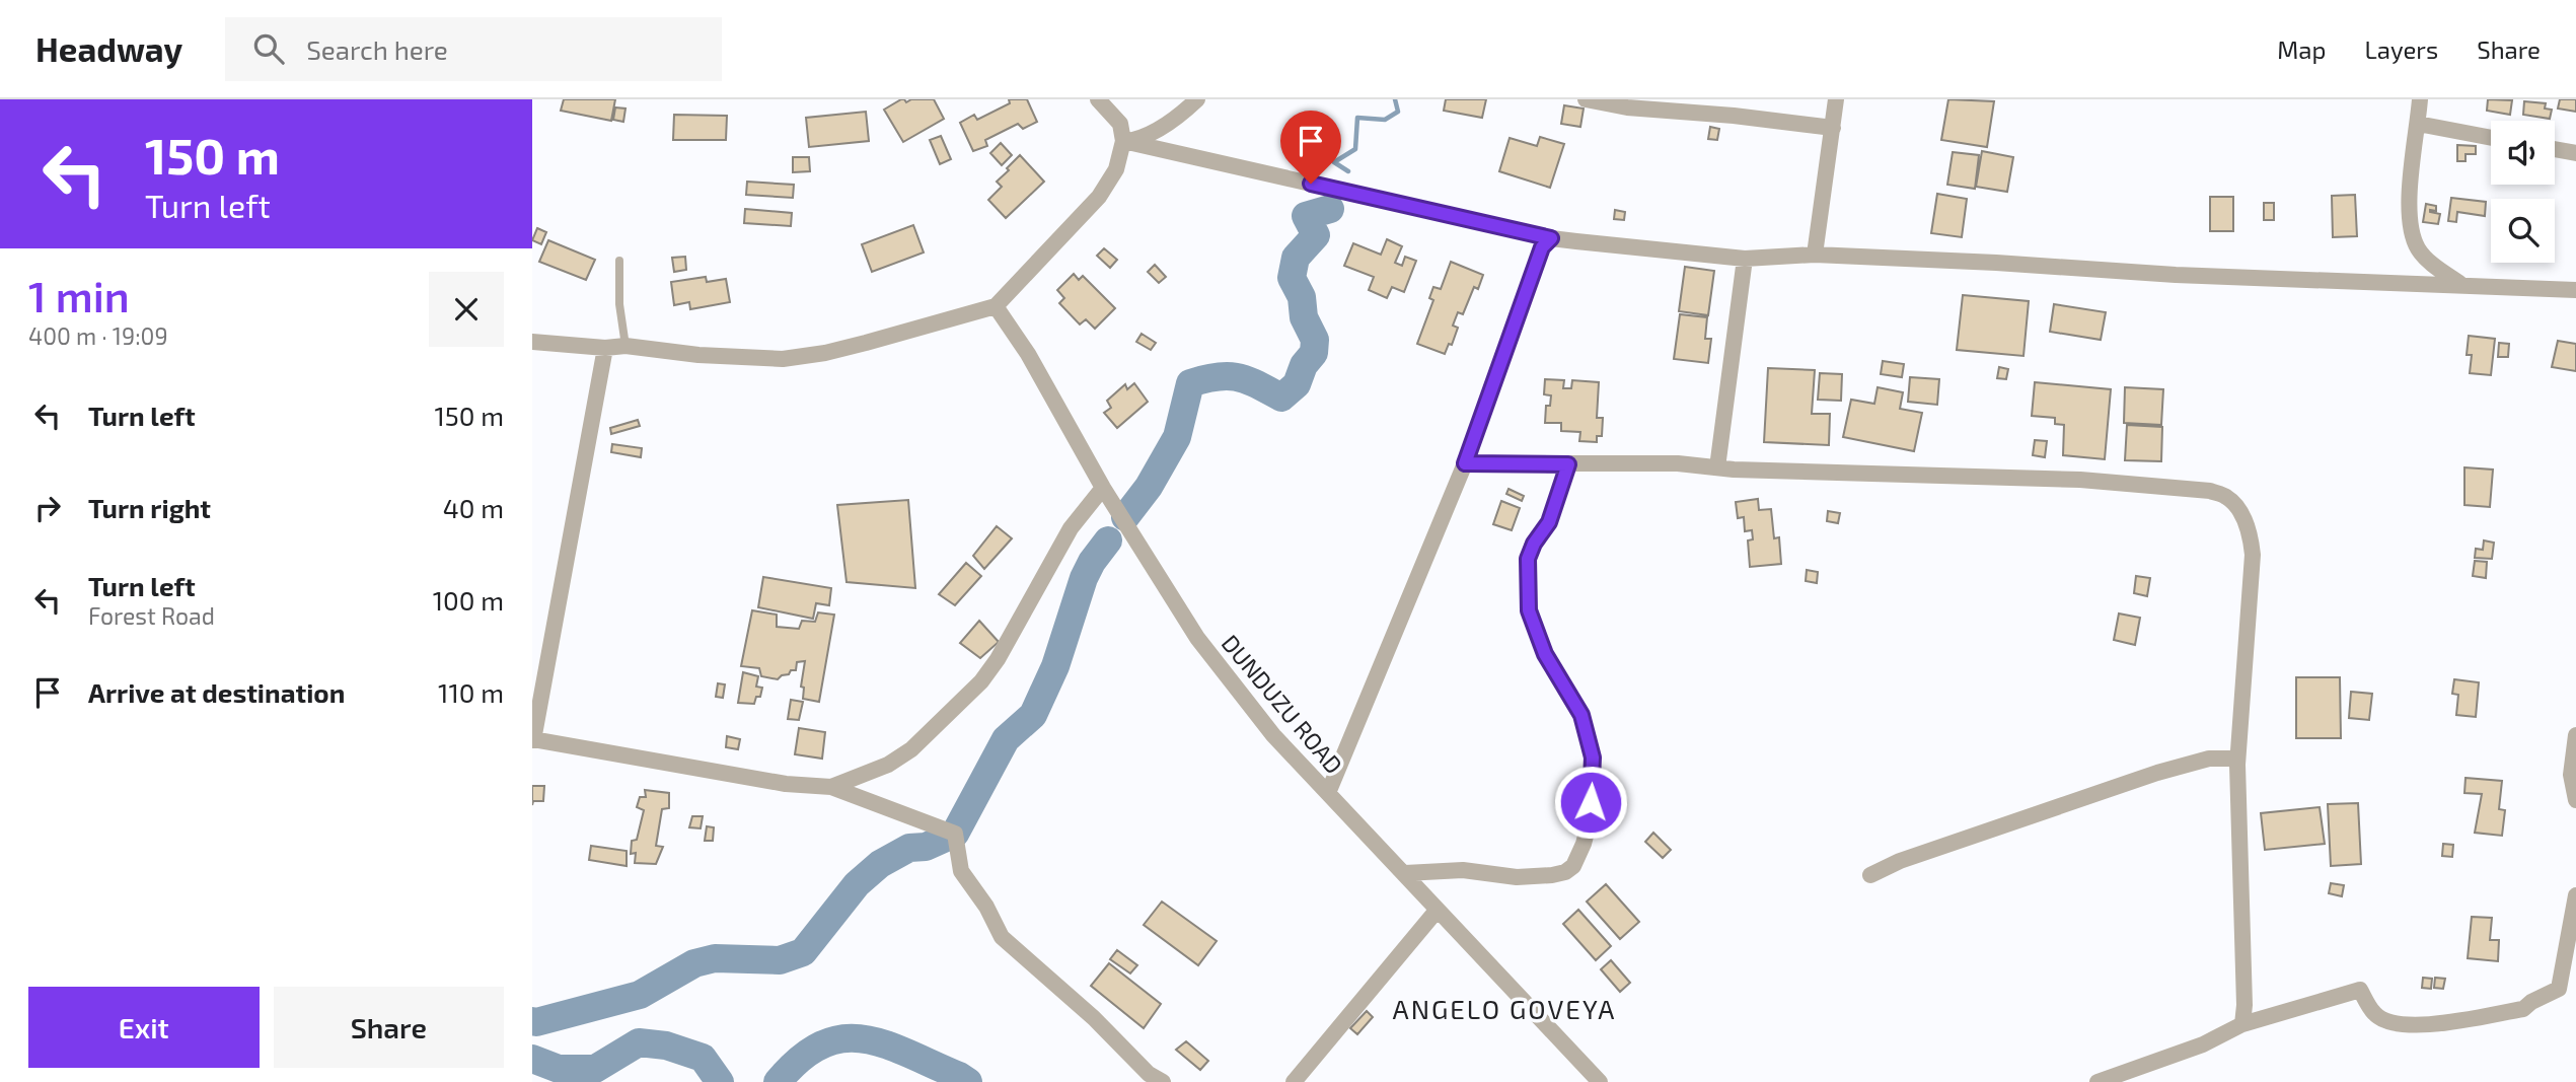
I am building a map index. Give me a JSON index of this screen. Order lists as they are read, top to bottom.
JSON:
{
  "streets": {
    "street": ["DUNDUZU ROAD"]
  },
  "districts": ["ANGELO GOVEYA"],
  "page": {
    "header": "Headway",
    "search": "Search here",
    "nav": ["Map", "Layers", "Share"],
    "turn": ["150 m", "Turn left"],
    "heading": ["1 min", "400 m · 19:09"],
    "list": [
      {
        "name": "Turn left",
        "value": "150 m"
      },
      {
        "name": "Turn right",
        "value": "40 m"
      },
      {
        "name": "Turn left",
        "note": "Forest Road",
        "value": "100 m"
      },
      {
        "name": "Arrive at destination",
        "value": "110 m"
      }
    ],
    "buttons": ["Exit", "Share"]
  }
}
